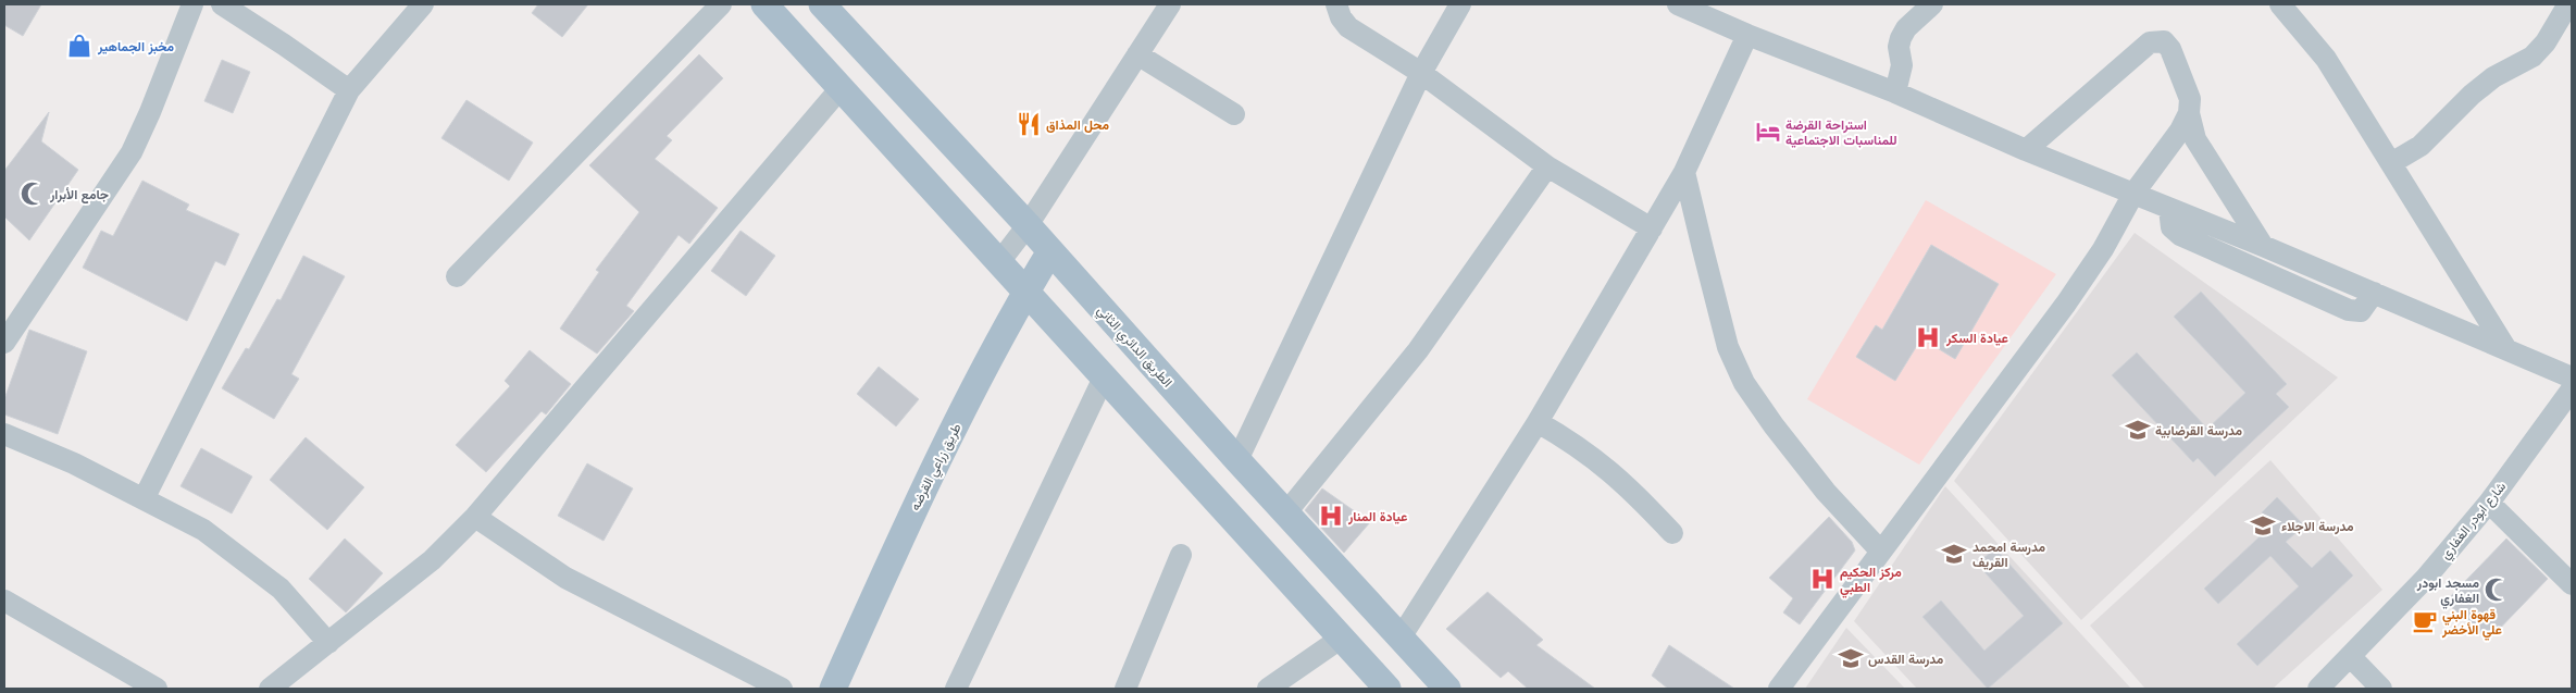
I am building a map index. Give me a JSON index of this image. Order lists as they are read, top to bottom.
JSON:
{
  "streets": {
    "main road": ["الطريق الدائري الثاني", "طريق زراعي القرضه"],
    "street": ["شارع ابودر الغفاري"]
  },
  "crossings": [
    ["الطريق الدائري الثاني", "طريق زراعي القرضه"]
  ],
  "places": {
    "shop": ["مخبز الجماهير"],
    "restaurant": ["محل المذاق"],
    "hotel": ["استراحة القرضة للمناسبات الاجتماعية"],
    "mosque": ["جامع الأبرار", "مسجد ابودر الغفاري"],
    "hospital": ["عيادة السكر", "عيادة المنار", "مركز الحكيم الطبي"],
    "school or university": [
      "مدرسة القرضابية",
      "مدرسة الاجلاء",
      "مدرسة امحمد القريف",
      "مدرسة القدس"
    ],
    "cafe": ["قهوة البني علي الأخضر"]
  }
}
